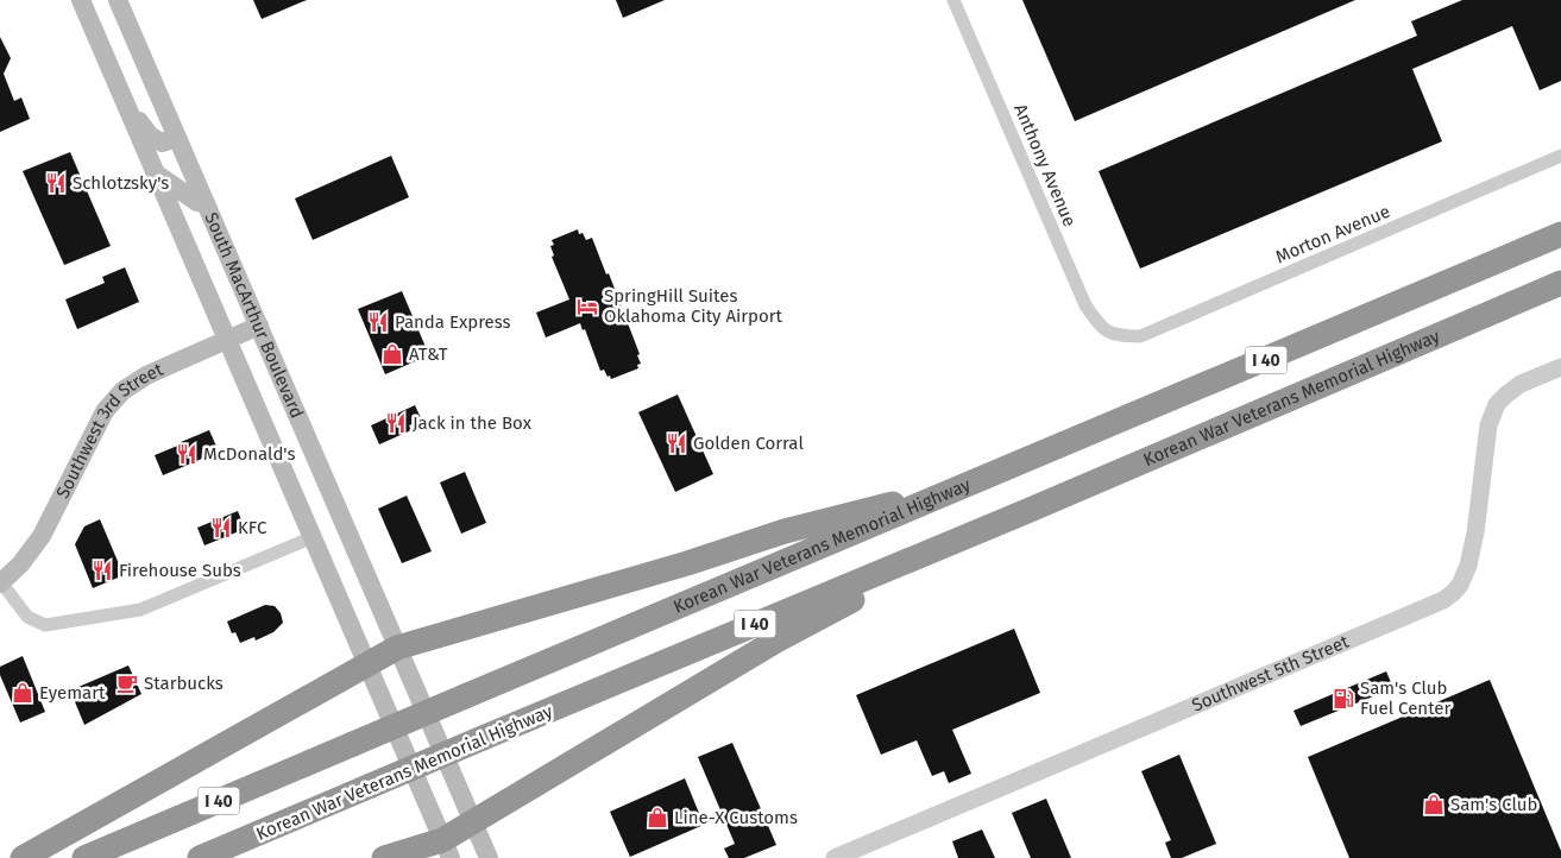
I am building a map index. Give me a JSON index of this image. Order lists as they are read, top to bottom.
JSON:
{
  "streets": {
    "highway": ["I 40", "Korean War Veterans Memorial Highway"],
    "main road": ["South MacArthur Boulevard", "Southwest 3rd Street"],
    "street": ["Anthony Avenue", "Morton Avenue", "Southwest 5th Street"]
  },
  "crossings": [
    ["Anthony Avenue", "Morton Avenue"],
    ["South MacArthur Boulevard", "Southwest 3rd Street"]
  ],
  "places": {
    "restaurant": [
      "Schlotzsky's",
      "Panda Express",
      "Jack in the Box",
      "Golden Corral",
      "McDonald's",
      "KFC",
      "Firehouse Subs"
    ],
    "hotel": ["SpringHill Suites Oklahoma City Airport"],
    "shop": [
      "AT&T",
      "Eyemart",
      "Sam's Club",
      "Line-X Customs"
    ],
    "cafe": ["Starbucks"],
    "fuel station": ["Sam's Club Fuel Center"]
  }
}
